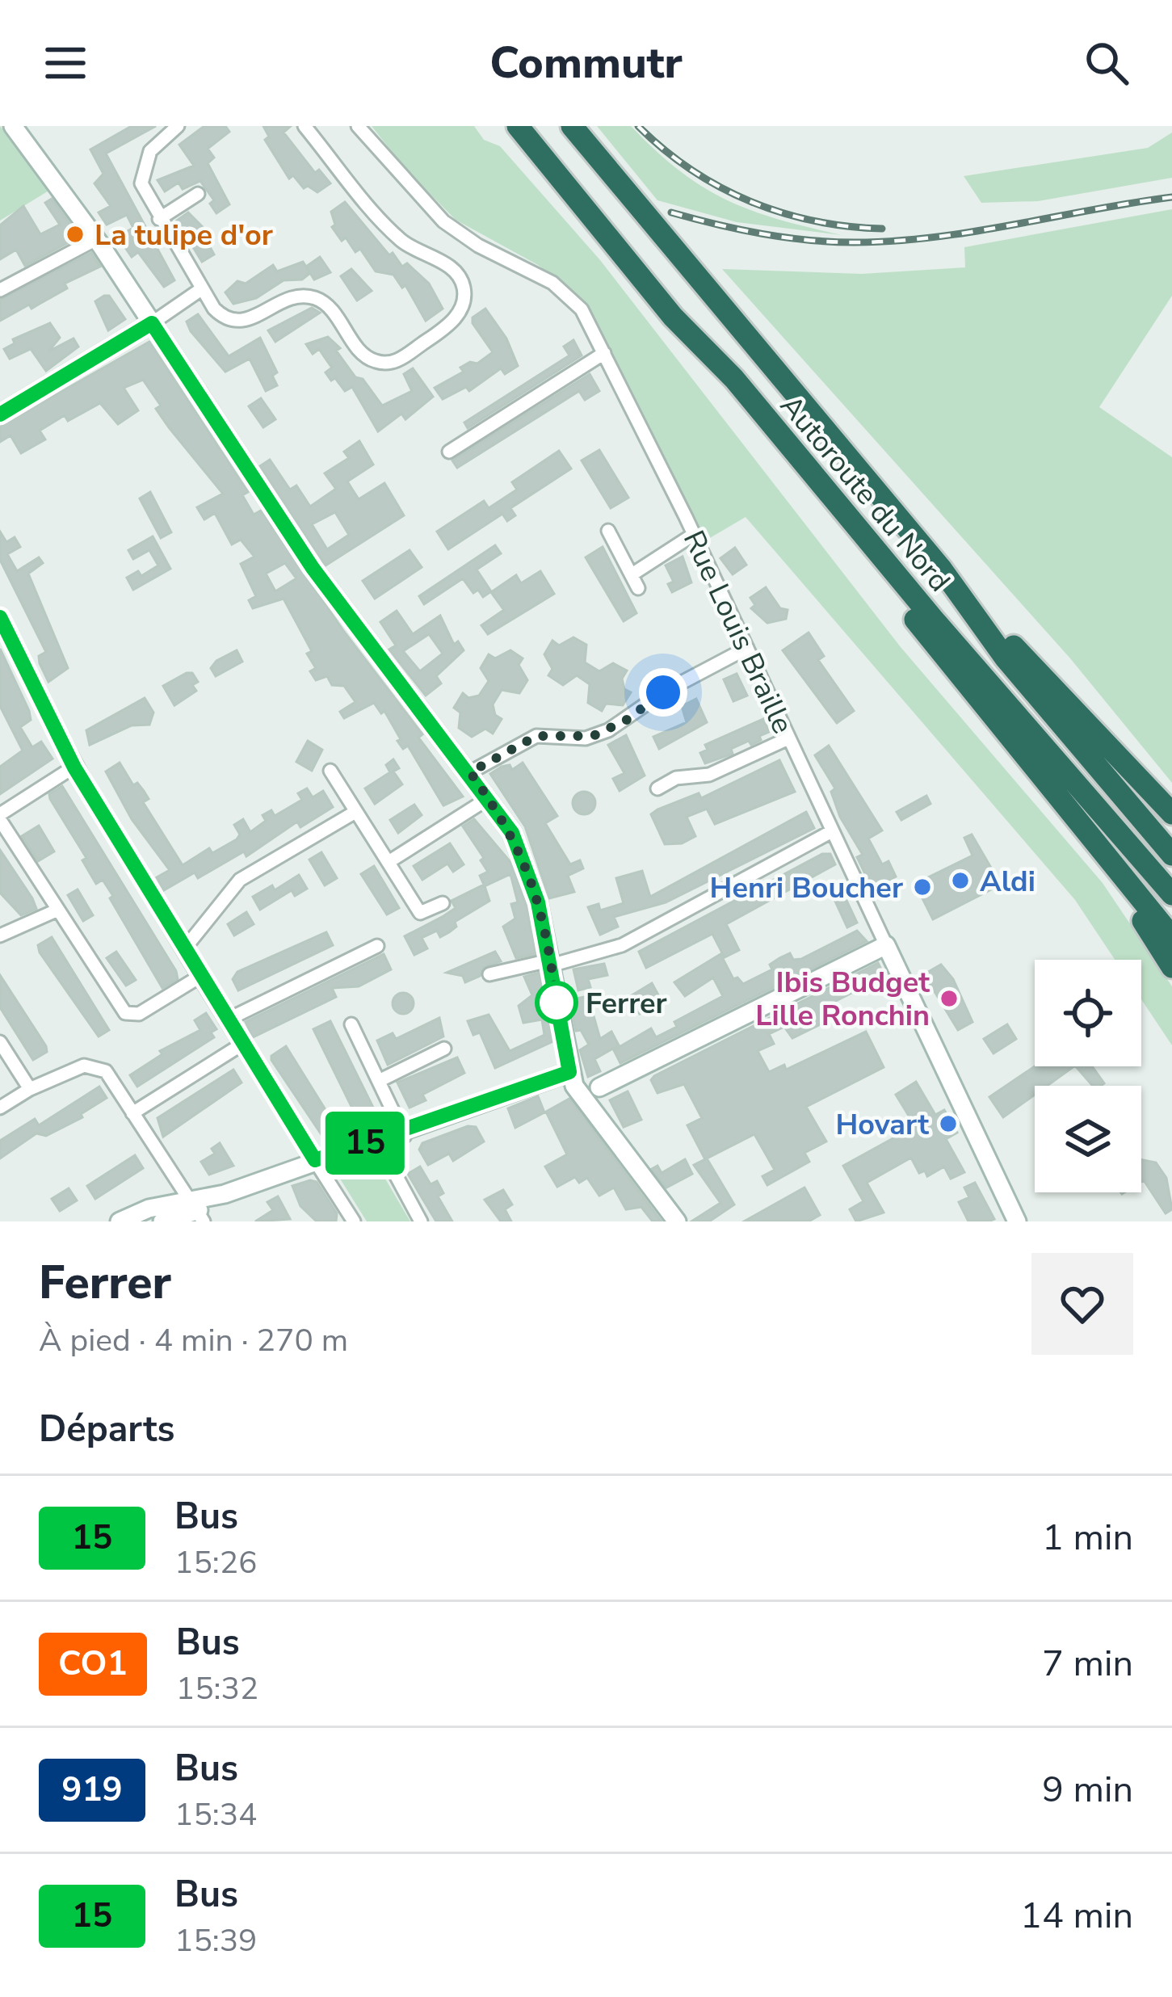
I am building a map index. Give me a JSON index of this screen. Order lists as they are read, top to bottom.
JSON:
{
  "streets": {
    "highway": ["Autoroute du Nord"],
    "street": ["Rue Louis Braille"]
  },
  "places": [
    "La tulipe d'or",
    "Aldi",
    "Henri Boucher",
    "Ibis Budget Lille Ronchin",
    "Ferrer",
    "Hovart"
  ],
  "lines": ["bus line 15"],
  "page": {
    "header": "Commutr",
    "on_map": "15",
    "heading": [
      ["Ferrer", "À pied · 4 min · 270 m"],
      "Départs"
    ],
    "list": [
      {
        "mark": "15",
        "name": "Bus",
        "note": "15:26",
        "value": "1 min"
      },
      {
        "mark": "CO1",
        "name": "Bus",
        "note": "15:32",
        "value": "7 min"
      },
      {
        "mark": "919",
        "name": "Bus",
        "note": "15:34",
        "value": "9 min"
      },
      {
        "mark": "15",
        "name": "Bus",
        "note": "15:39",
        "value": "14 min"
      }
    ]
  }
}
